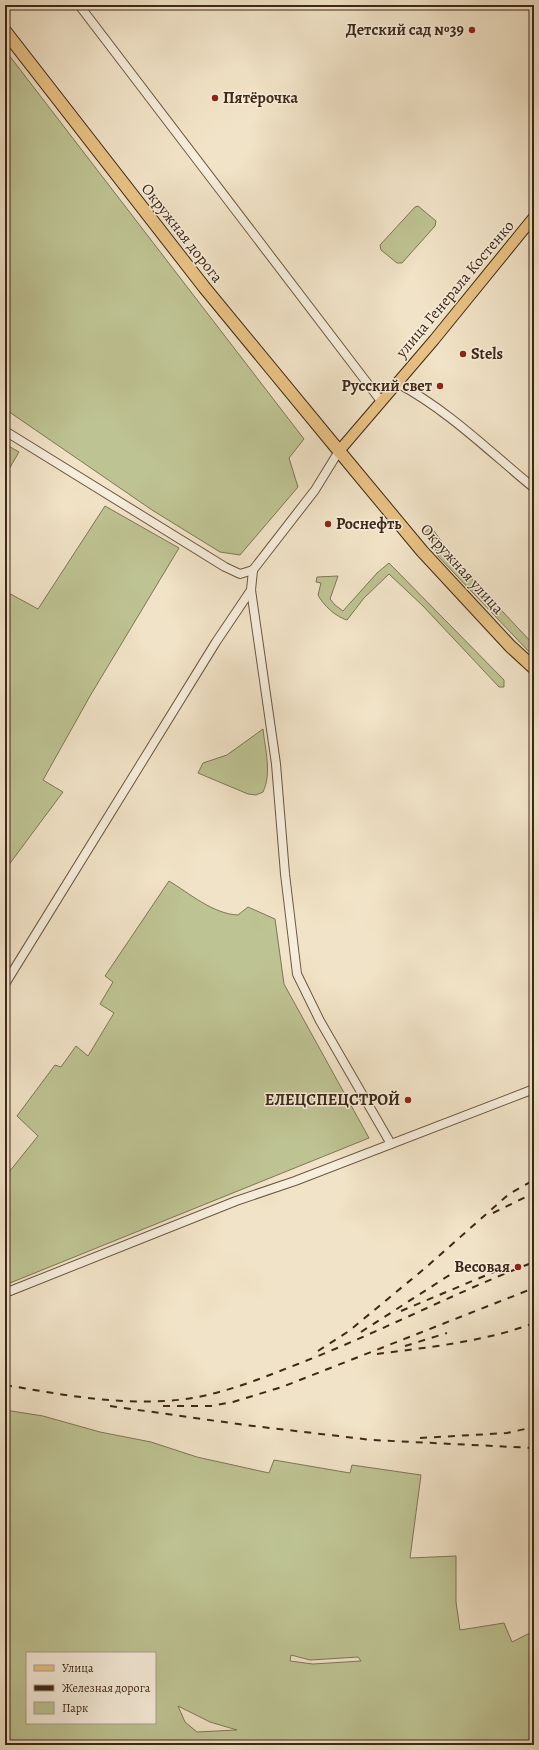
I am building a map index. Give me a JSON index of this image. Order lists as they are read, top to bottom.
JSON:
{
  "streets": {
    "highway": ["Окружная дорога", "Окружная улица"],
    "main road": ["улица Генерала Костенко"]
  },
  "crossings": [
    ["Окружная дорога", "улица Генерала Костенко"],
    ["Окружная дорога", "Окружная улица"],
    ["улица Генерала Костенко", "Окружная улица"]
  ],
  "places": [
    "Детский сад №39",
    "Пятёрочка",
    "Stels",
    "Русский свет",
    "Роснефть",
    "ЕЛЕЦСПЕЦСТРОЙ",
    "Весовая"
  ],
  "legend": ["Улица", "Железная дорога", "Парк"]
}
